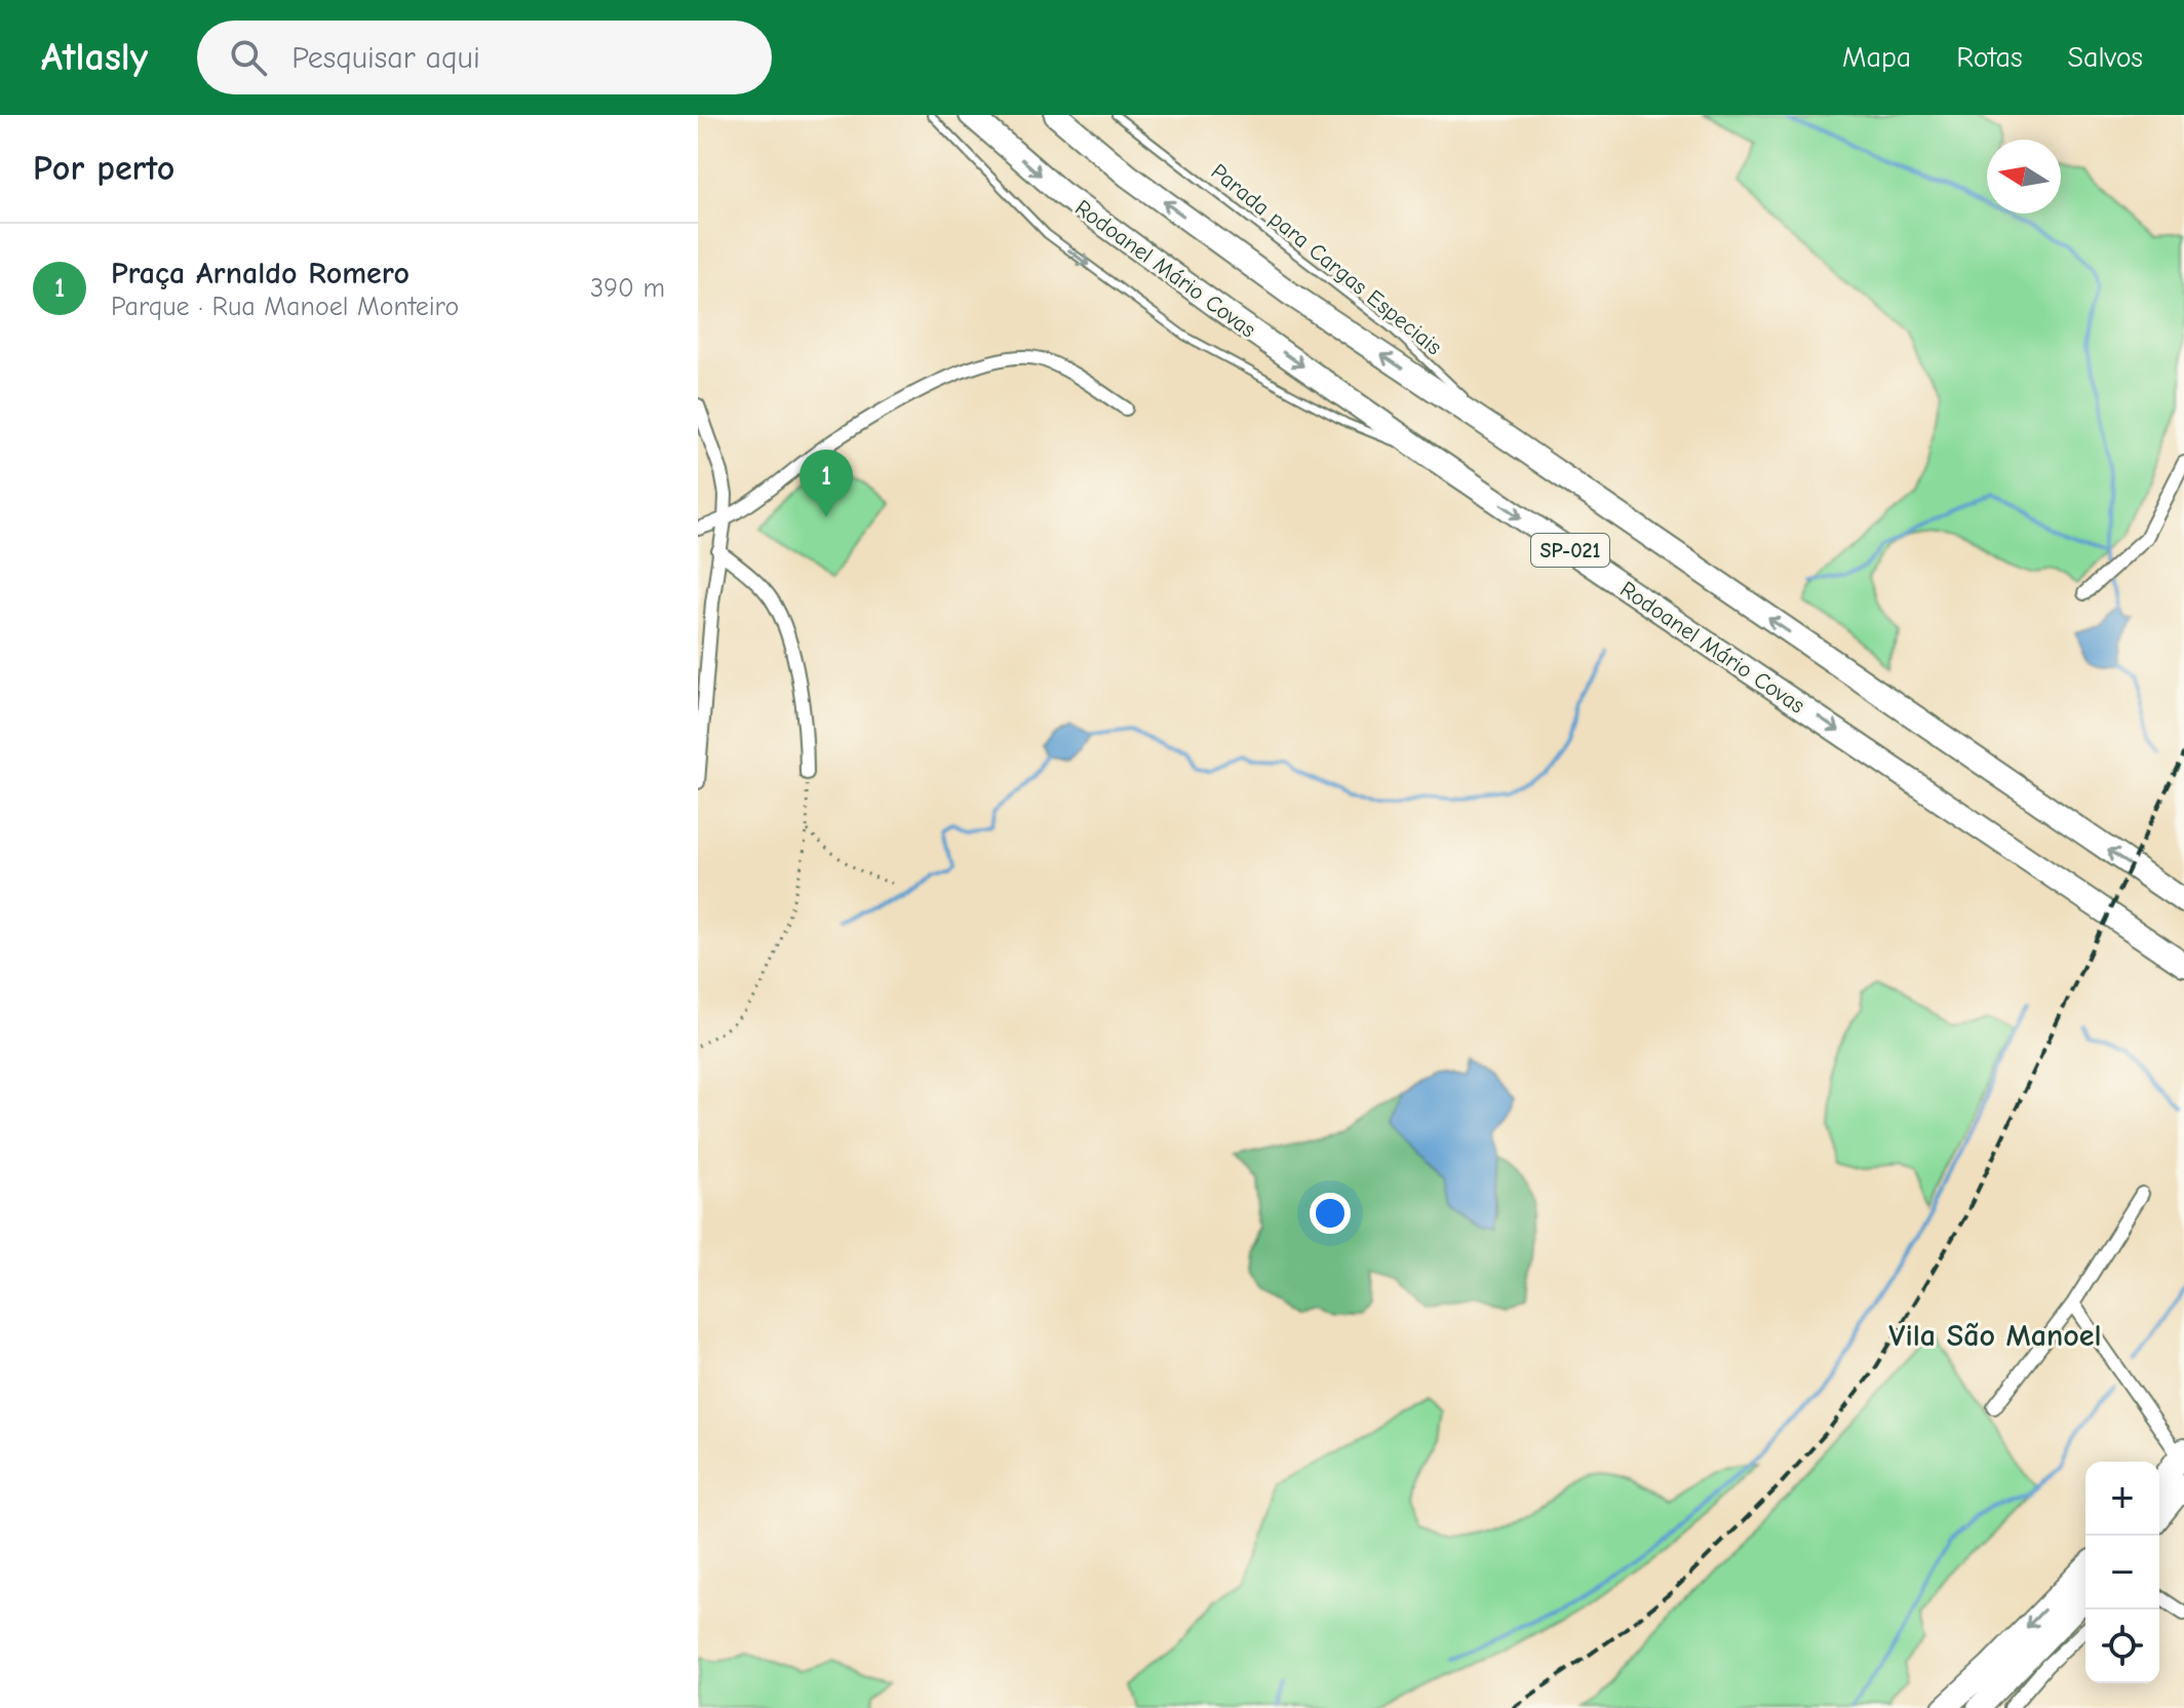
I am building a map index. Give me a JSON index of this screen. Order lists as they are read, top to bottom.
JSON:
{
  "streets": {
    "highway": ["Rodoanel Mário Covas", "SP-021"],
    "lane": ["Parada para Cargas Especiais"]
  },
  "crossings": [
    ["Parada para Cargas Especiais", "SP-021"]
  ],
  "districts": ["Vila São Manoel"],
  "north": "left",
  "page": {
    "header": "Atlasly",
    "search": "Pesquisar aqui",
    "nav": ["Mapa", "Rotas", "Salvos"],
    "heading": "Por perto",
    "list": [
      {
        "mark": "1",
        "name": "Praça Arnaldo Romero",
        "note": "Parque · Rua Manoel Monteiro",
        "value": "390 m"
      }
    ],
    "pins": "1",
    "map_buttons": ["+", "−"]
  }
}
